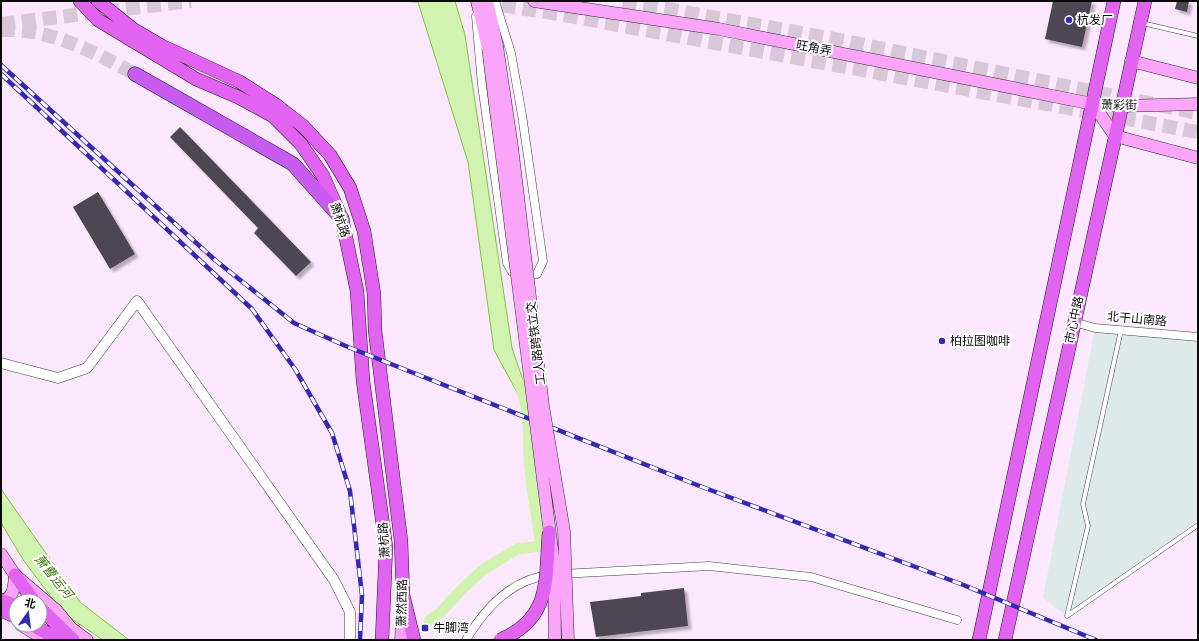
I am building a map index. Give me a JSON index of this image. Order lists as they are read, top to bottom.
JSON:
{
  "streets": {
    "main road": [
      "旺角弄",
      "萧彩街",
      "萧杭路",
      "市心中路",
      "工人路跨铁立交",
      "萧然西路"
    ],
    "street": ["北干山南路"]
  },
  "crossings": [
    ["旺角弄", "萧彩街"],
    ["萧彩街", "市心中路"],
    ["萧杭路", "萧然西路"],
    ["北干山南路", "市心中路"]
  ],
  "water": ["萧曹运河"],
  "places": {
    "other": ["杭发厂", "柏拉图咖啡"],
    "transit": ["牛脚湾"]
  },
  "north": "top"
}
